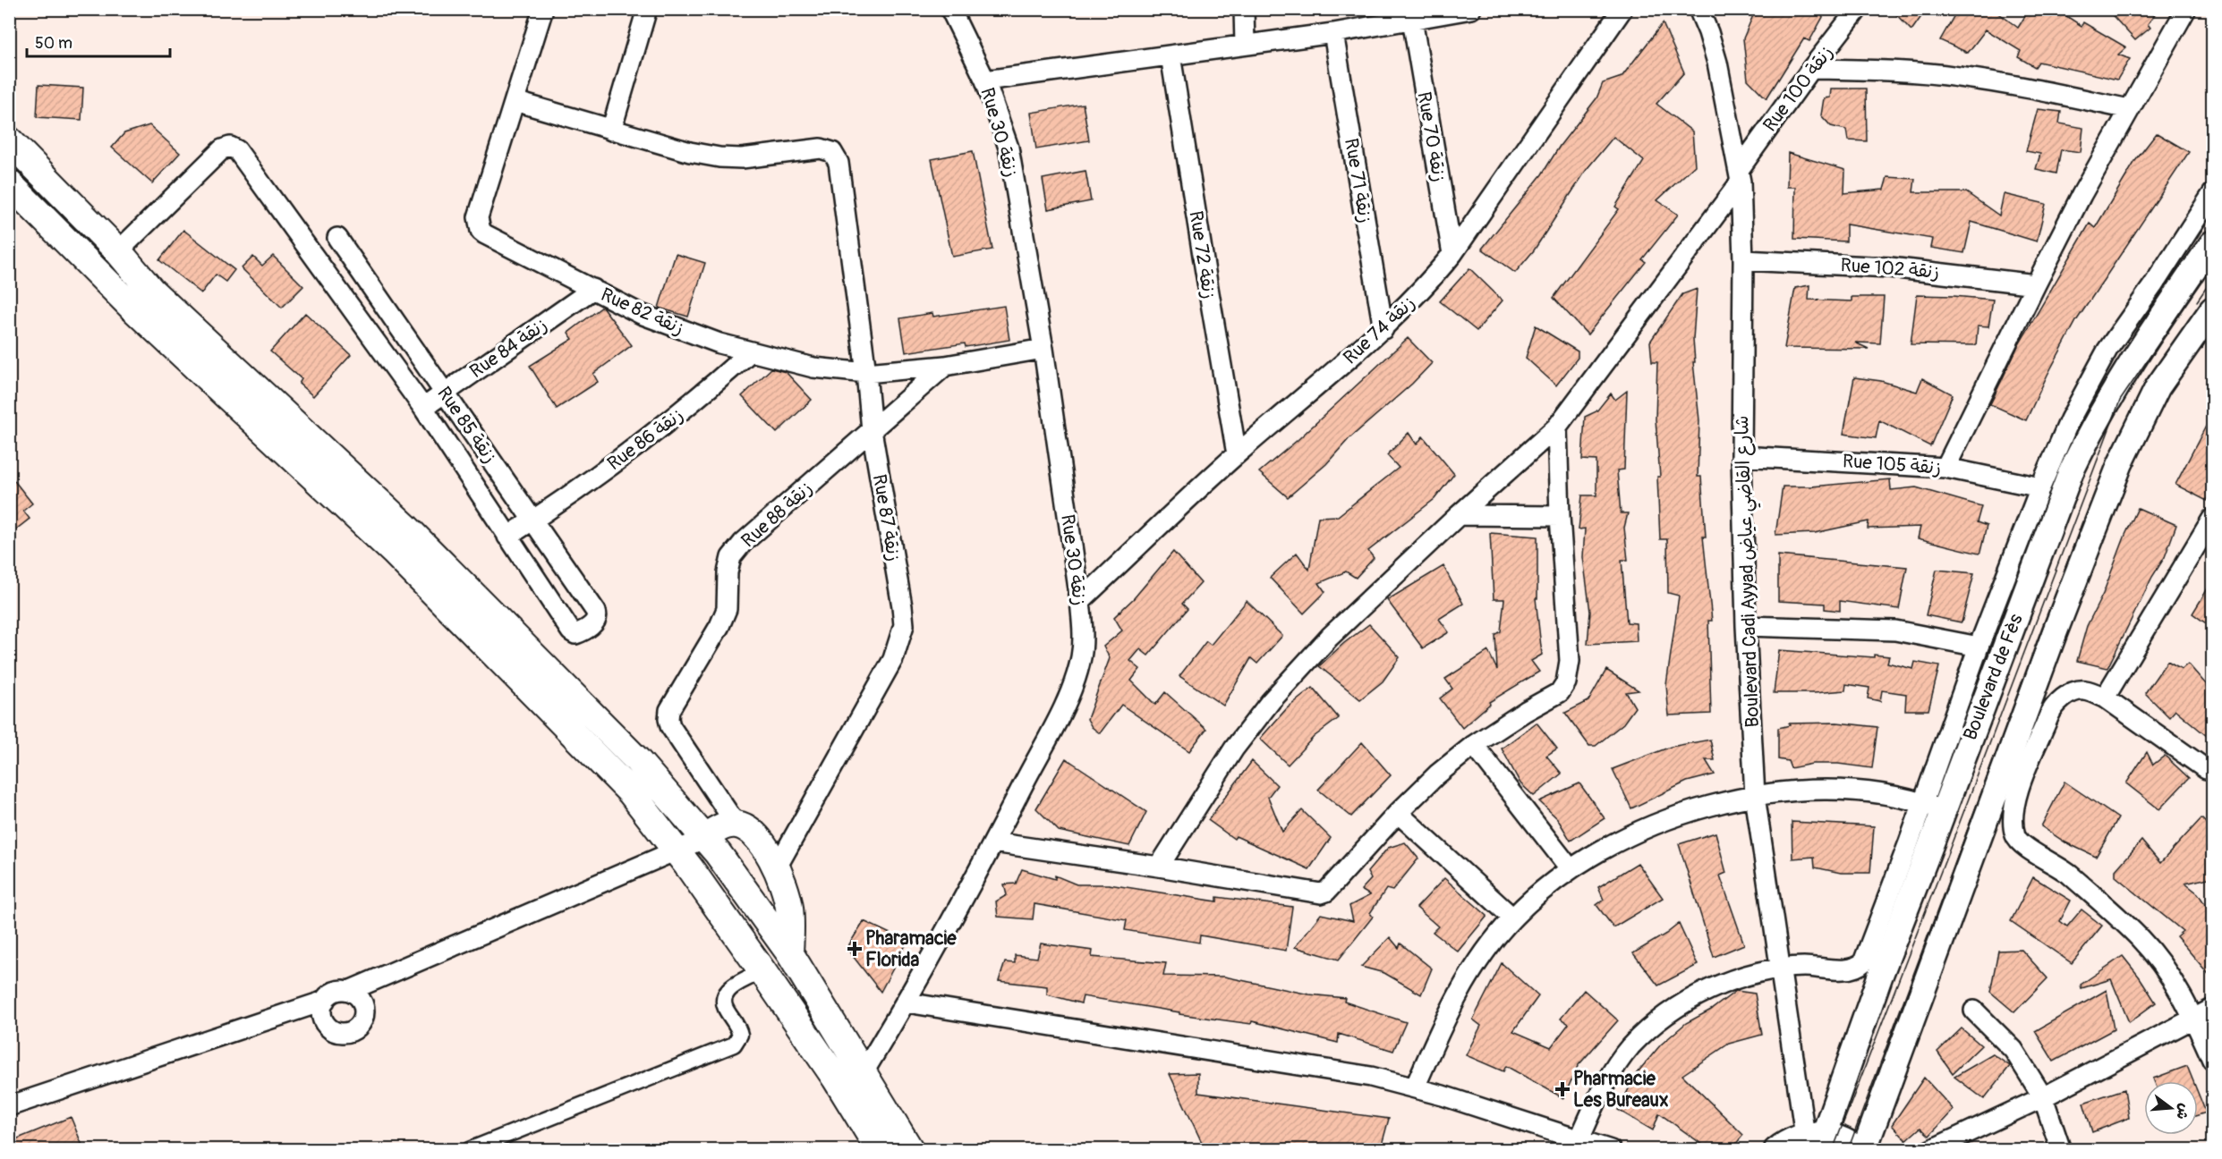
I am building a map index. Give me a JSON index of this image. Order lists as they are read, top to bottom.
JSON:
{
  "streets": {
    "street": [
      "Rue 100 زنقة",
      "Rue 30 زنقة",
      "Rue 70 زنقة",
      "Rue 71 زنقة",
      "Rue 72 زنقة",
      "Rue 102 زنقة",
      "Rue 82 زنقة",
      "Rue 74 زنقة",
      "Rue 84 زنقة",
      "Rue 85 زنقة",
      "Rue 86 زنقة",
      "Rue 105 زنقة",
      "Rue 88 زنقة",
      "Rue 87 زنقة",
      "Boulevard Cadi Ayyad شارع القاضي عياض",
      "Boulevard de Fès"
    ]
  },
  "crossings": [
    ["Rue 100 زنقة", "Boulevard Cadi Ayyad شارع القاضي عياض"],
    ["Rue 30 زنقة", "Rue 82 زنقة"],
    ["Rue 30 زنقة", "Rue 74 زنقة"],
    ["Rue 70 زنقة", "Rue 74 زنقة"],
    ["Rue 71 زنقة", "Rue 74 زنقة"],
    ["Rue 72 زنقة", "Rue 74 زنقة"],
    ["Rue 102 زنقة", "Boulevard Cadi Ayyad شارع القاضي عياض"],
    ["Rue 82 زنقة", "Rue 84 زنقة"],
    ["Rue 82 زنقة", "Rue 86 زنقة"],
    ["Rue 82 زنقة", "Rue 88 زنقة"],
    ["Rue 82 زنقة", "Rue 87 زنقة"],
    ["Rue 84 زنقة", "Rue 85 زنقة"],
    ["Rue 85 زنقة", "Rue 86 زنقة"],
    ["Rue 105 زنقة", "Boulevard Cadi Ayyad شارع القاضي عياض"],
    ["Rue 88 زنقة", "Rue 87 زنقة"],
    ["Boulevard Cadi Ayyad شارع القاضي عياض", "Boulevard de Fès"]
  ],
  "places": {
    "health": ["Pharamacie Florida", "Pharmacie Les Bureaux"]
  },
  "scale_bar": "50 m",
  "north": "right"
}
